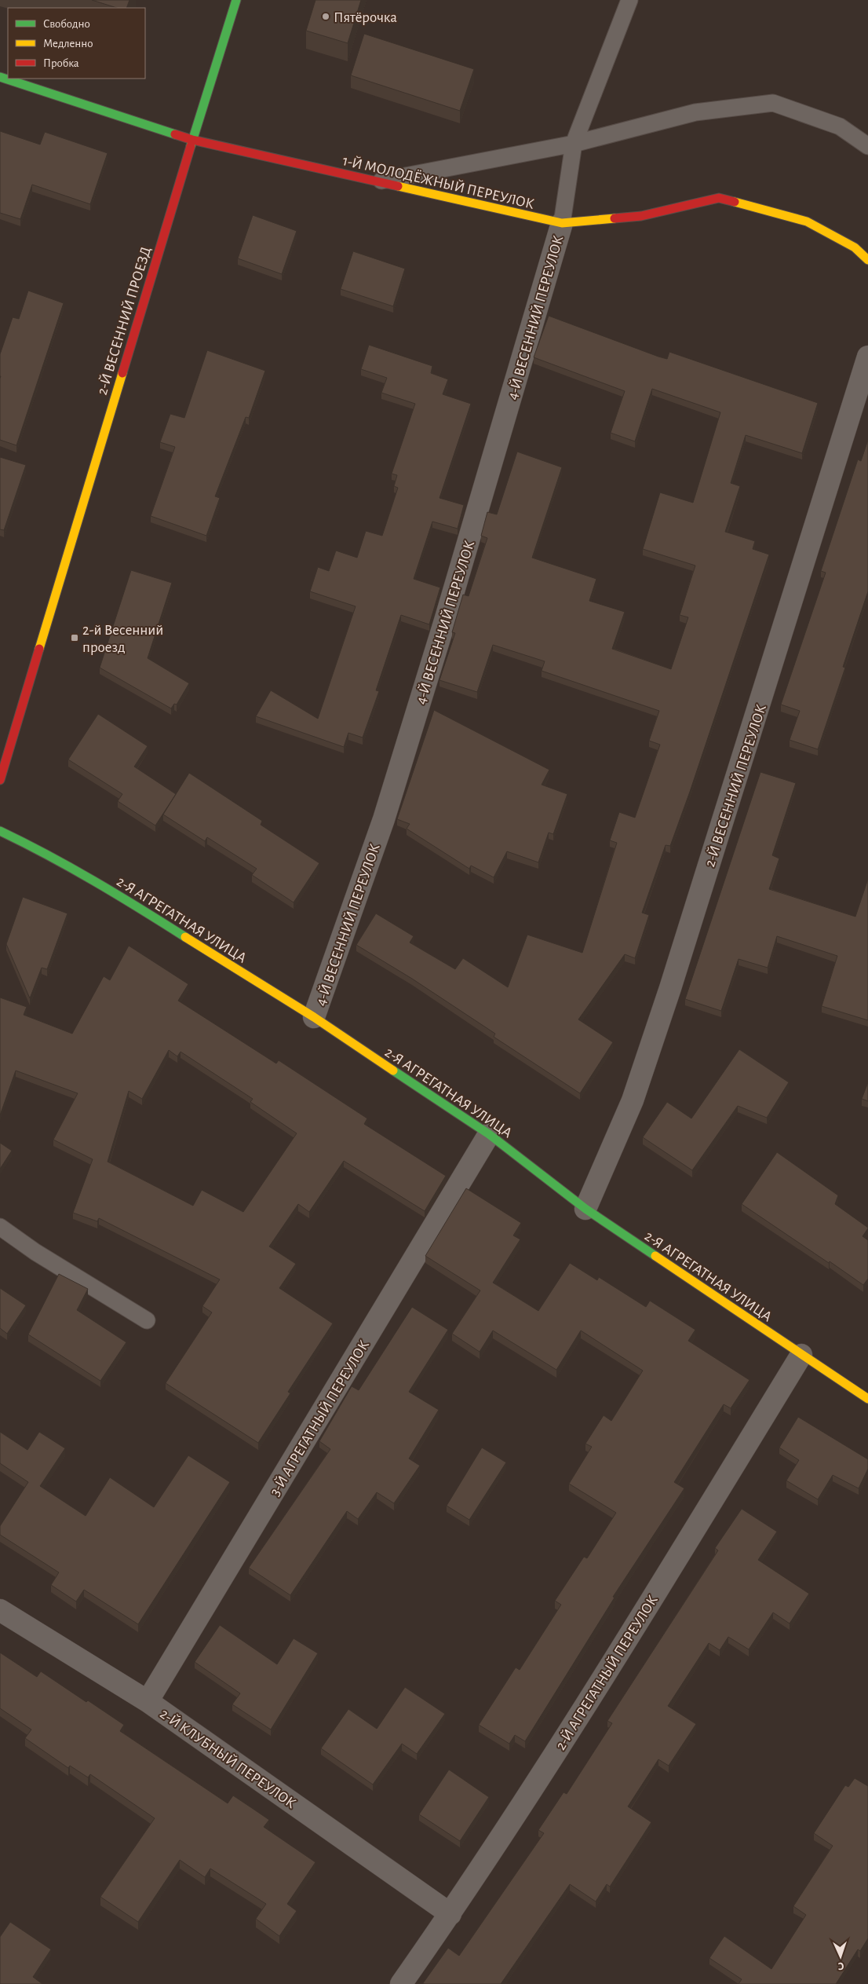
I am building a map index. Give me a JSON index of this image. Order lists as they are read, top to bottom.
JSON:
{
  "streets": {
    "street": [
      "1-Й МОЛОДЁЖНЫЙ ПЕРЕУЛОК",
      "4-Й ВЕСЕННИЙ ПЕРЕУЛОК",
      "2-Й ВЕСЕННИЙ ПРОЕЗД",
      "2-Й ВЕСЕННИЙ ПЕРЕУЛОК",
      "2-Я АГРЕГАТНАЯ УЛИЦА",
      "3-Й АГРЕГАТНЫЙ ПЕРЕУЛОК",
      "2-Й АГРЕГАТНЫЙ ПЕРЕУЛОК",
      "2-Й КЛУБНЫЙ ПЕРЕУЛОК"
    ]
  },
  "crossings": [
    ["1-Й МОЛОДЁЖНЫЙ ПЕРЕУЛОК", "4-Й ВЕСЕННИЙ ПЕРЕУЛОК"],
    ["1-Й МОЛОДЁЖНЫЙ ПЕРЕУЛОК", "2-Й ВЕСЕННИЙ ПРОЕЗД"],
    ["4-Й ВЕСЕННИЙ ПЕРЕУЛОК", "2-Я АГРЕГАТНАЯ УЛИЦА"],
    ["2-Й ВЕСЕННИЙ ПЕРЕУЛОК", "2-Я АГРЕГАТНАЯ УЛИЦА"],
    ["2-Я АГРЕГАТНАЯ УЛИЦА", "3-Й АГРЕГАТНЫЙ ПЕРЕУЛОК"],
    ["2-Я АГРЕГАТНАЯ УЛИЦА", "2-Й АГРЕГАТНЫЙ ПЕРЕУЛОК"],
    ["3-Й АГРЕГАТНЫЙ ПЕРЕУЛОК", "2-Й КЛУБНЫЙ ПЕРЕУЛОК"],
    ["2-Й АГРЕГАТНЫЙ ПЕРЕУЛОК", "2-Й КЛУБНЫЙ ПЕРЕУЛОК"]
  ],
  "places": {
    "other": ["Пятёрочка"],
    "transit": ["2-й Весенний проезд"]
  },
  "legend": ["Свободно", "Медленно", "Пробка"],
  "north": "bottom"
}
